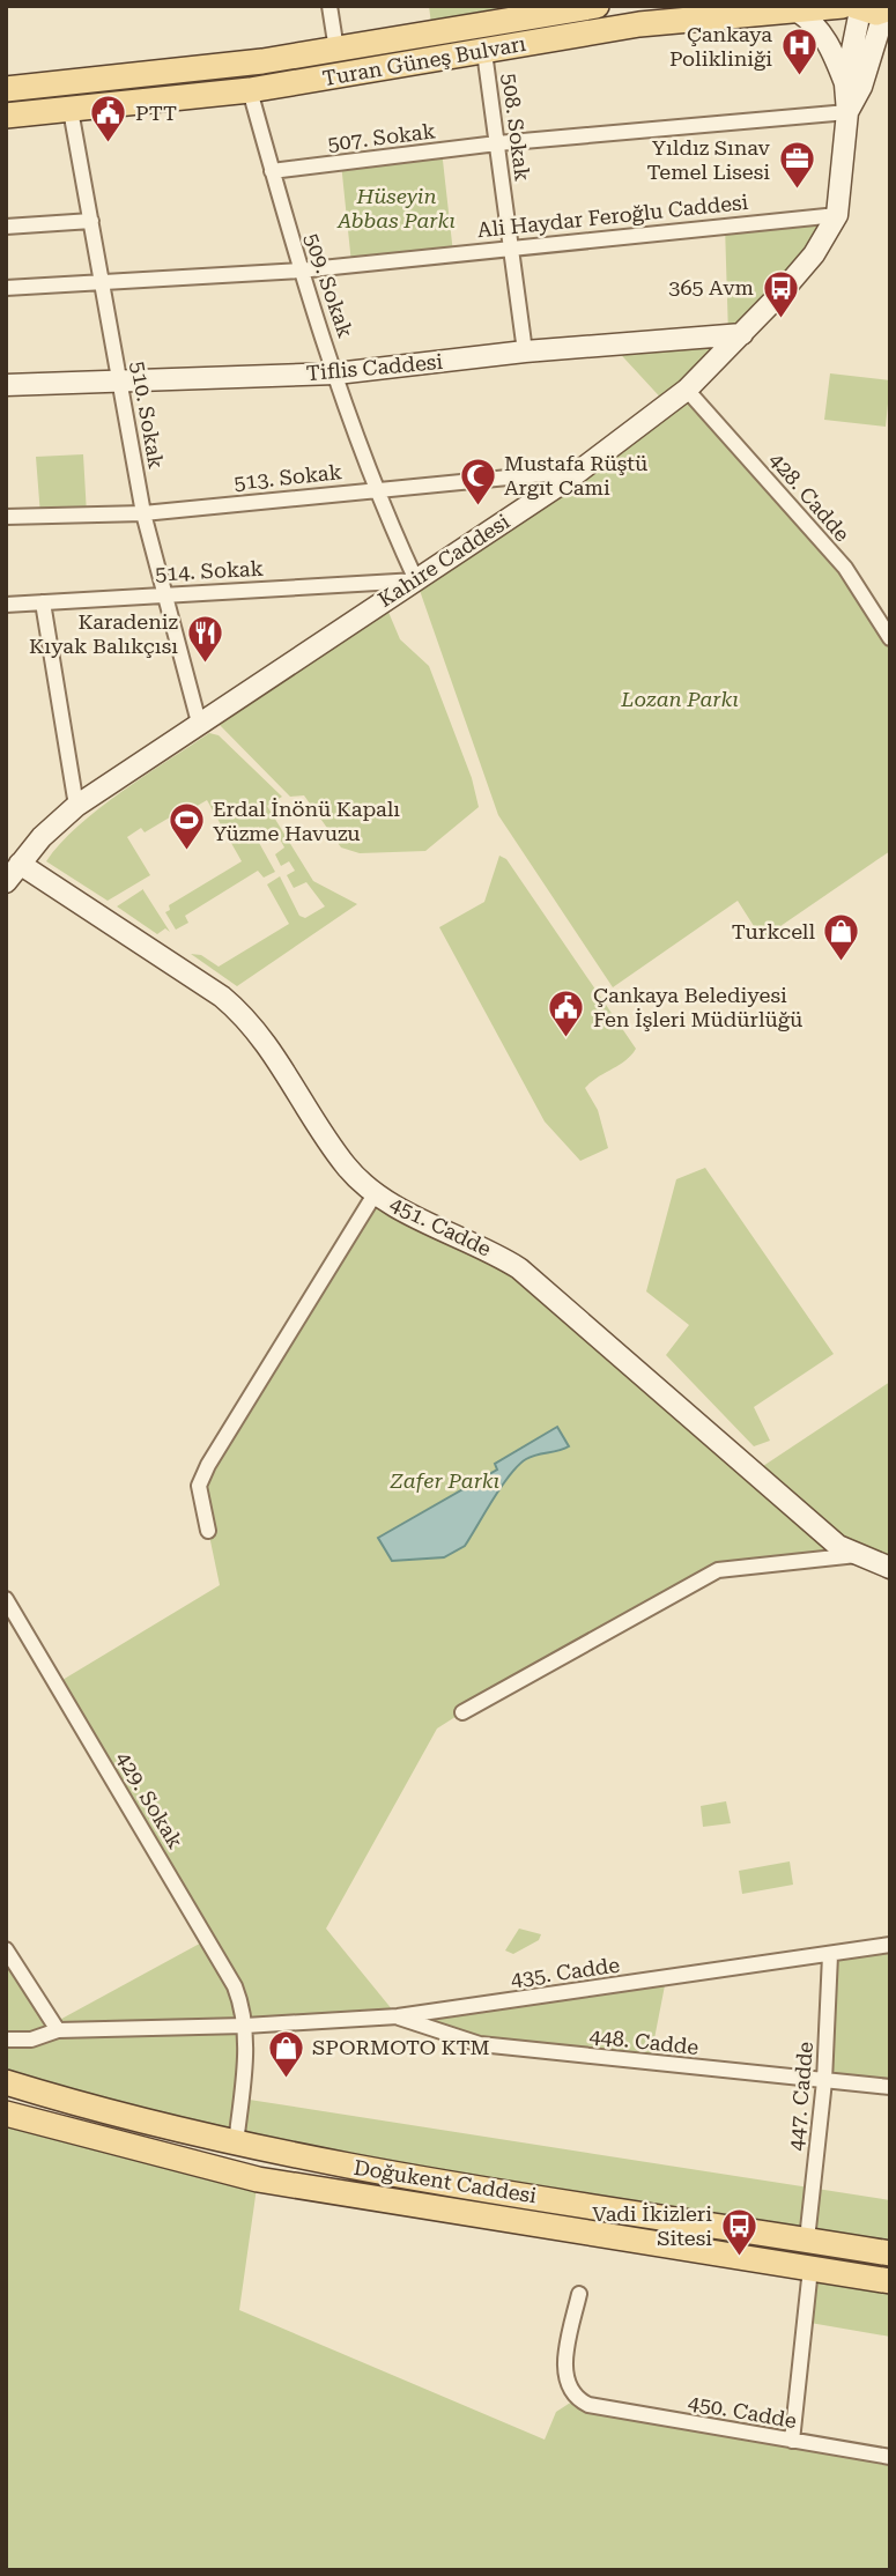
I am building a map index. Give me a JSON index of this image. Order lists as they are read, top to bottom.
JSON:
{
  "streets": {
    "main road": ["Turan Güneş Bulvarı", "Doğukent Caddesi"],
    "street": [
      "508. Sokak",
      "507. Sokak",
      "Ali Haydar Feroğlu Caddesi",
      "509. Sokak",
      "Tiflis Caddesi",
      "510. Sokak",
      "513. Sokak",
      "428. Cadde",
      "Kahire Caddesi",
      "514. Sokak",
      "451. Cadde",
      "429. Sokak",
      "435. Cadde",
      "448. Cadde",
      "447. Cadde",
      "450. Cadde"
    ]
  },
  "crossings": [
    ["Turan Güneş Bulvarı", "508. Sokak"],
    ["Turan Güneş Bulvarı", "509. Sokak"],
    ["Turan Güneş Bulvarı", "510. Sokak"],
    ["508. Sokak", "507. Sokak"],
    ["508. Sokak", "Ali Haydar Feroğlu Caddesi"],
    ["508. Sokak", "Tiflis Caddesi"],
    ["507. Sokak", "509. Sokak"],
    ["507. Sokak", "Kahire Caddesi"],
    ["Ali Haydar Feroğlu Caddesi", "509. Sokak"],
    ["Ali Haydar Feroğlu Caddesi", "510. Sokak"],
    ["Ali Haydar Feroğlu Caddesi", "Kahire Caddesi"],
    ["509. Sokak", "Tiflis Caddesi"],
    ["509. Sokak", "513. Sokak"],
    ["509. Sokak", "Kahire Caddesi"],
    ["509. Sokak", "514. Sokak"],
    ["Tiflis Caddesi", "510. Sokak"],
    ["Tiflis Caddesi", "Kahire Caddesi"],
    ["510. Sokak", "513. Sokak"],
    ["510. Sokak", "Kahire Caddesi"],
    ["510. Sokak", "514. Sokak"],
    ["513. Sokak", "Kahire Caddesi"],
    ["428. Cadde", "Kahire Caddesi"],
    ["Kahire Caddesi", "514. Sokak"],
    ["Kahire Caddesi", "451. Cadde"],
    ["429. Sokak", "435. Cadde"],
    ["435. Cadde", "448. Cadde"],
    ["435. Cadde", "447. Cadde"],
    ["448. Cadde", "447. Cadde"],
    ["447. Cadde", "Doğukent Caddesi"]
  ],
  "parks": ["Hüseyin Abbas Parkı", "Lozan Parkı", "Zafer Parkı"],
  "places": {
    "hospital": ["Çankaya Polikliniği"],
    "public building": ["PTT", "Çankaya Belediyesi Fen İşleri Müdürlüğü"],
    "office": ["Yıldız Sınav Temel Lisesi"],
    "bus stop": ["365 Avm", "Vadi İkizleri Sitesi"],
    "mosque": ["Mustafa Rüştü Argıt Cami"],
    "restaurant": ["Karadeniz Kıyak Balıkçısı"],
    "sports": ["Erdal İnönü Kapalı Yüzme Havuzu"],
    "shop": ["Turkcell", "SPORMOTO KTM"]
  }
}
